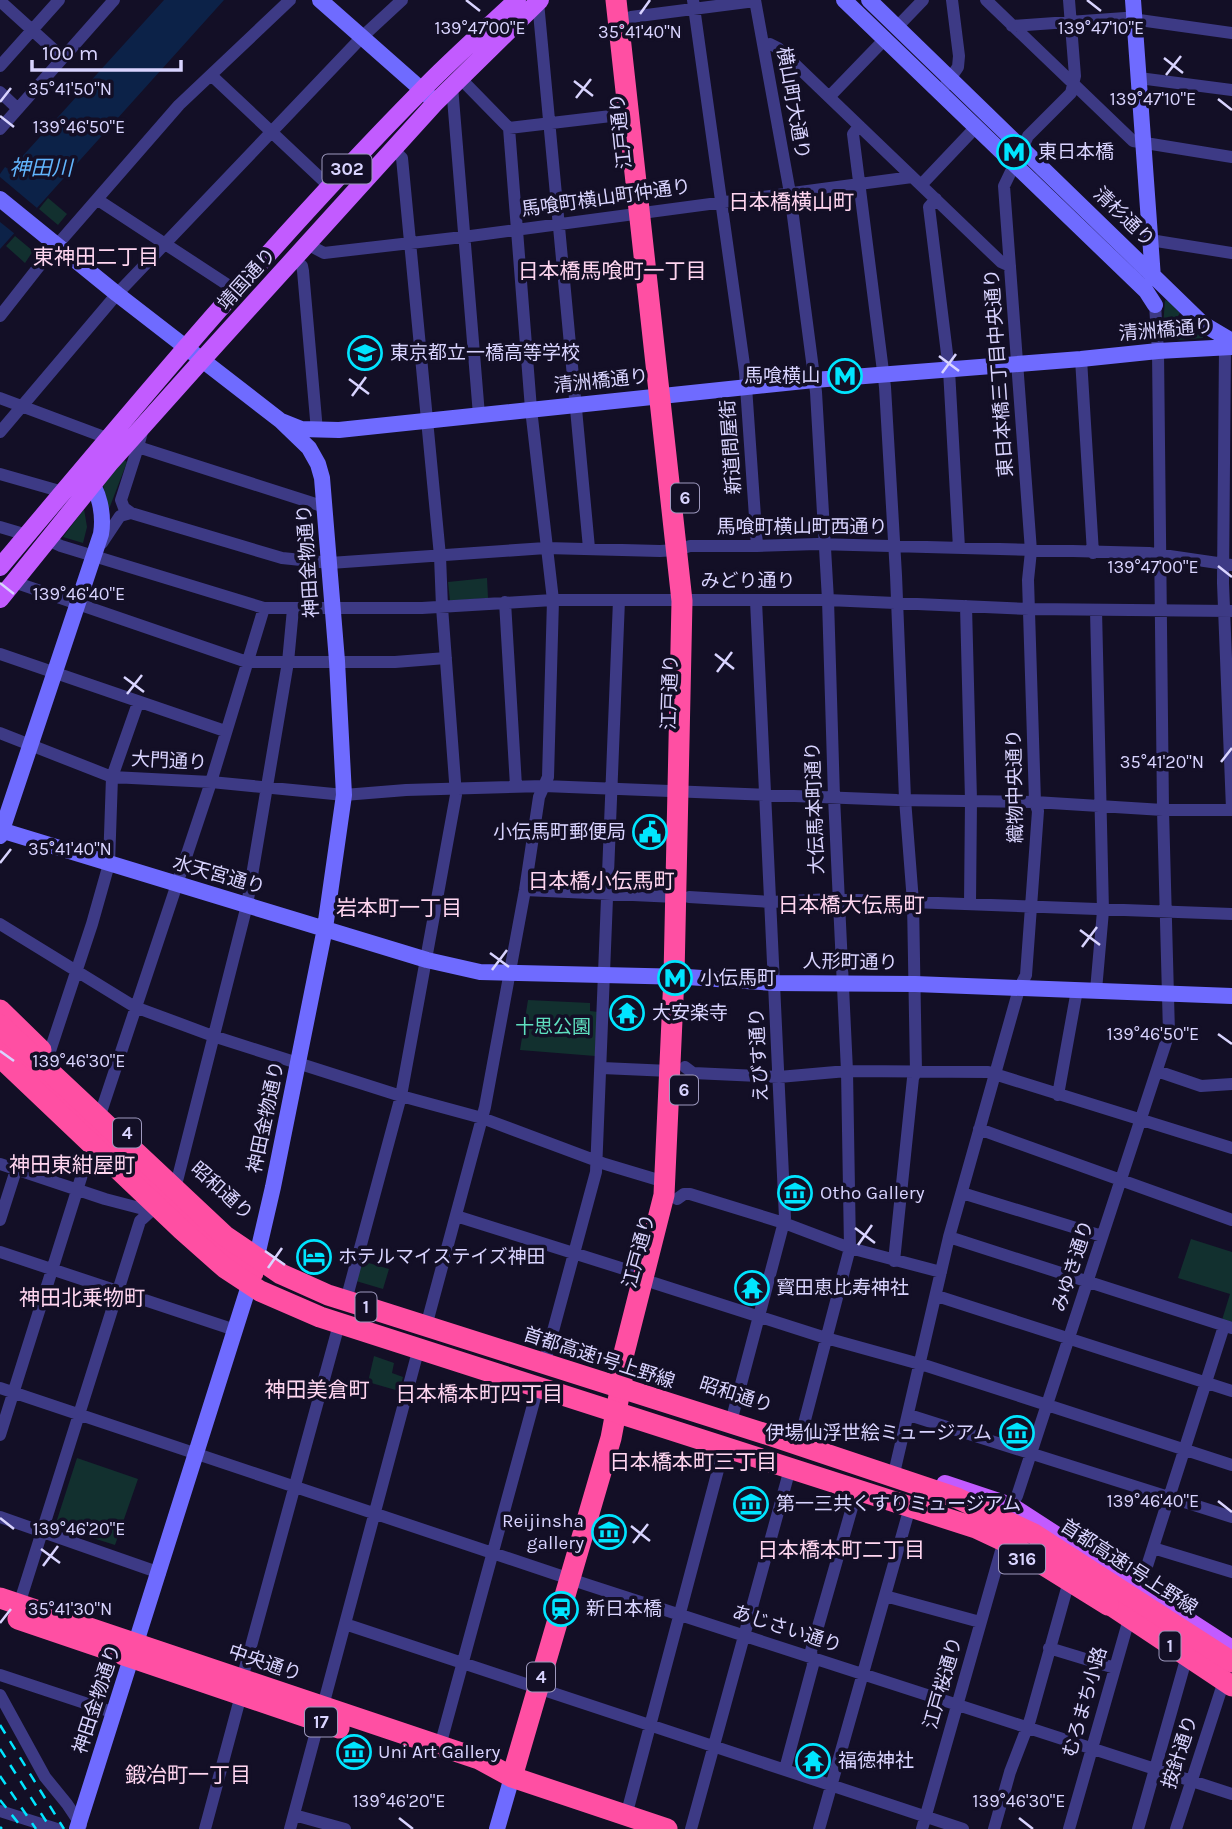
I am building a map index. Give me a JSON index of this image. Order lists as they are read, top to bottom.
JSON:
{
  "streets": {
    "highway": [
      "江戸通り",
      "6",
      "4",
      "昭和通り",
      "1",
      "首都高速1号上野線",
      "中央通り",
      "17"
    ],
    "main road": ["302", "靖国通り", "316"],
    "street": [
      "横山町大通り",
      "馬喰町横山町仲通り",
      "清杉通り",
      "清洲橋通り",
      "東日本橋三丁目中央通り",
      "新道問屋街",
      "馬喰町横山町西通り",
      "神田金物通り",
      "みどり通り",
      "大門通り",
      "織物中央通り",
      "大伝馬本町通り",
      "水天宮通り",
      "人形町通り",
      "えびす通り",
      "みゆき通り",
      "あじさい通り",
      "江戸桜通り",
      "むろまち小路",
      "按針通り"
    ]
  },
  "crossings": [
    ["横山町大通り", "馬喰町横山町仲通り"],
    ["横山町大通り", "清洲橋通り"],
    ["横山町大通り", "大伝馬本町通り"],
    ["江戸通り", "馬喰町横山町仲通り"],
    ["江戸通り", "清洲橋通り"],
    ["江戸通り", "馬喰町横山町西通り"],
    ["江戸通り", "みどり通り"],
    ["江戸通り", "大門通り"],
    ["江戸通り", "人形町通り"],
    ["江戸通り", "昭和通り"],
    ["江戸通り", "あじさい通り"],
    ["江戸通り", "中央通り"],
    ["馬喰町横山町仲通り", "靖国通り"],
    ["馬喰町横山町仲通り", "新道問屋街"],
    ["清杉通り", "清洲橋通り"],
    ["清杉通り", "東日本橋三丁目中央通り"],
    ["清杉通り", "みゆき通り"],
    ["靖国通り", "清洲橋通り"],
    ["靖国通り", "みどり通り"],
    ["清洲橋通り", "東日本橋三丁目中央通り"],
    ["清洲橋通り", "新道問屋街"],
    ["清洲橋通り", "神田金物通り"],
    ["清洲橋通り", "大伝馬本町通り"],
    ["清洲橋通り", "みゆき通り"],
    ["東日本橋三丁目中央通り", "馬喰町横山町西通り"],
    ["東日本橋三丁目中央通り", "織物中央通り"],
    ["新道問屋街", "馬喰町横山町西通り"],
    ["馬喰町横山町西通り", "神田金物通り"],
    ["馬喰町横山町西通り", "大伝馬本町通り"],
    ["馬喰町横山町西通り", "みゆき通り"],
    ["神田金物通り", "みどり通り"],
    ["神田金物通り", "大門通り"],
    ["神田金物通り", "水天宮通り"],
    ["神田金物通り", "昭和通り"],
    ["神田金物通り", "あじさい通り"],
    ["神田金物通り", "中央通り"],
    ["みどり通り", "織物中央通り"],
    ["みどり通り", "大伝馬本町通り"],
    ["みどり通り", "えびす通り"],
    ["みどり通り", "みゆき通り"],
    ["大門通り", "織物中央通り"],
    ["大門通り", "大伝馬本町通り"],
    ["大門通り", "えびす通り"],
    ["大門通り", "みゆき通り"],
    ["織物中央通り", "人形町通り"],
    ["織物中央通り", "昭和通り"],
    ["大伝馬本町通り", "人形町通り"],
    ["大伝馬本町通り", "昭和通り"],
    ["水天宮通り", "人形町通り"],
    ["人形町通り", "えびす通り"],
    ["人形町通り", "みゆき通り"],
    ["えびす通り", "昭和通り"],
    ["昭和通り", "みゆき通り"],
    ["みゆき通り", "316"],
    ["みゆき通り", "江戸桜通り"],
    ["1", "316"],
    ["1", "按針通り"],
    ["316", "江戸桜通り"],
    ["316", "むろまち小路"],
    ["316", "按針通り"],
    ["あじさい通り", "江戸桜通り"],
    ["あじさい通り", "むろまち小路"],
    ["あじさい通り", "按針通り"]
  ],
  "districts": [
    "日本橋横山町",
    "東神田二丁目",
    "日本橋馬喰町一丁目",
    "日本橋小伝馬町",
    "日本橋大伝馬町",
    "岩本町一丁目",
    "神田東紺屋町",
    "神田北乗物町",
    "神田美倉町",
    "日本橋本町四丁目",
    "日本橋本町三丁目",
    "日本橋本町二丁目",
    "鍛冶町一丁目"
  ],
  "water": ["神田川"],
  "parks": ["十思公園"],
  "places": {
    "metro station": ["東日本橋", "馬喰横山", "小伝馬町"],
    "school or university": ["東京都立一橋高等学校"],
    "public building": ["小伝馬町郵便局"],
    "temple": ["大安楽寺", "寳田恵比寿神社", "福徳神社"],
    "museum": [
      "Otho Gallery",
      "伊場仙浮世絵ミュージアム",
      "第一三共くすりミュージアム",
      "Reijinsha gallery",
      "Uni Art Gallery"
    ],
    "hotel": ["ホテルマイステイズ神田"],
    "station": ["新日本橋"]
  },
  "scale_bar": "100 m",
  "coordinates": [
    "139°47'00\"E",
    "139°47'10\"E",
    "35°41'40\"N",
    "35°41'50\"N",
    "139°46'50\"E",
    "139°46'40\"E",
    "35°41'20\"N",
    "139°46'30\"E",
    "139°46'20\"E",
    "35°41'30\"N"
  ]
}
